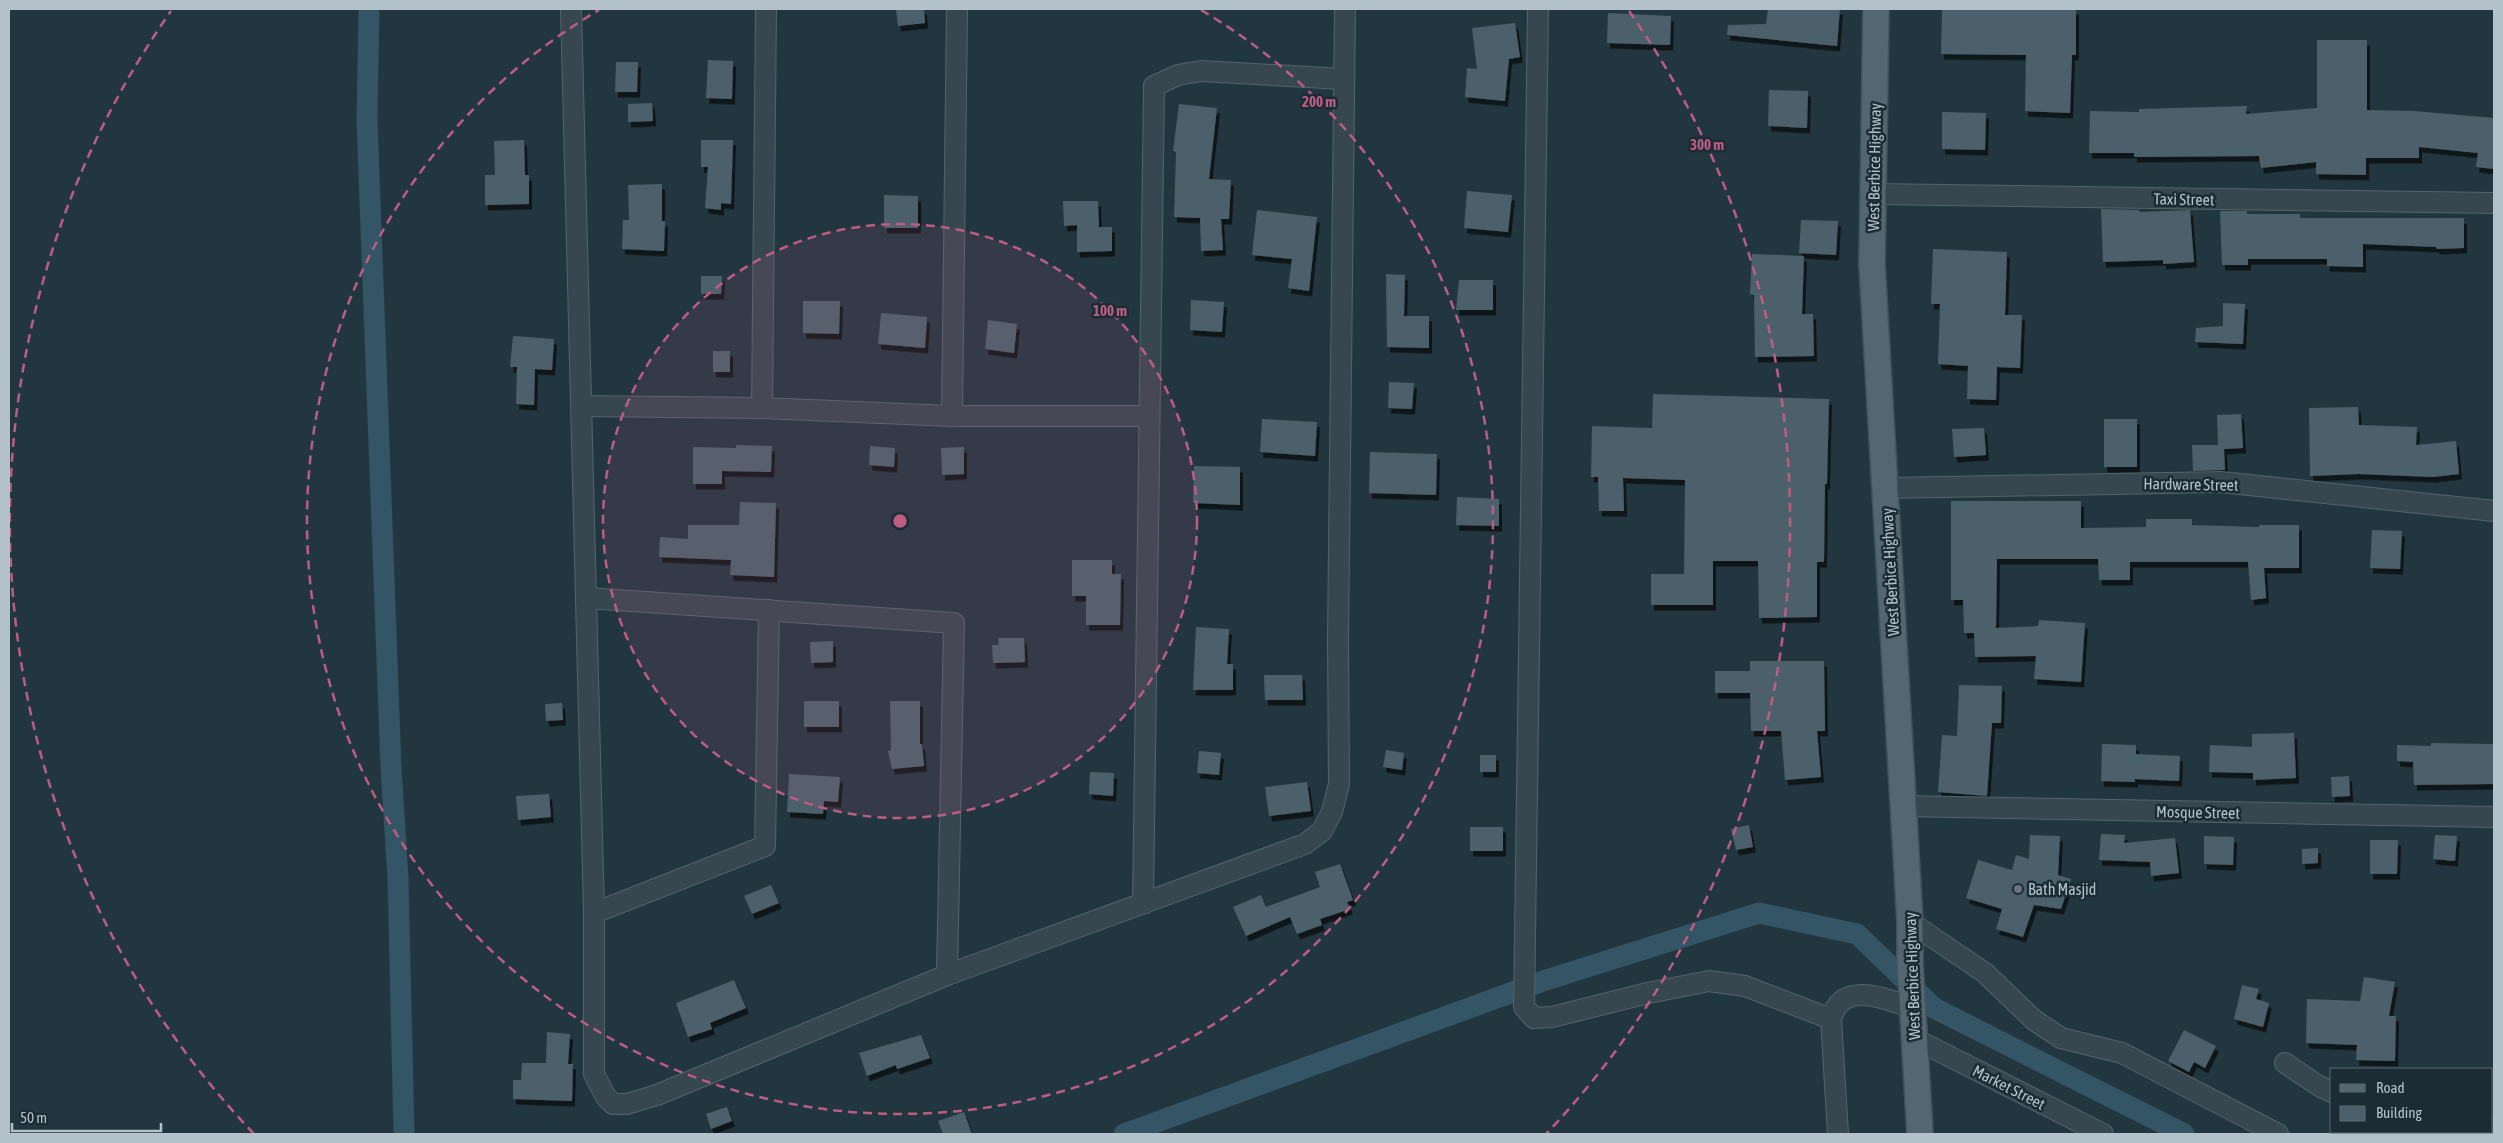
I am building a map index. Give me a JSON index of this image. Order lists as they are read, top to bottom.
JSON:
{
  "streets": {
    "main road": ["West Berbice Highway"],
    "street": [
      "Taxi Street",
      "Hardware Street",
      "Mosque Street",
      "Market Street"
    ]
  },
  "crossings": [
    ["West Berbice Highway", "Taxi Street"],
    ["West Berbice Highway", "Hardware Street"],
    ["West Berbice Highway", "Mosque Street"],
    ["West Berbice Highway", "Market Street"]
  ],
  "places": ["Bath Masjid"],
  "legend": ["Road", "Building"],
  "scale_bar": "50 m",
  "rings": ["200 m", "300 m", "100 m"]
}
